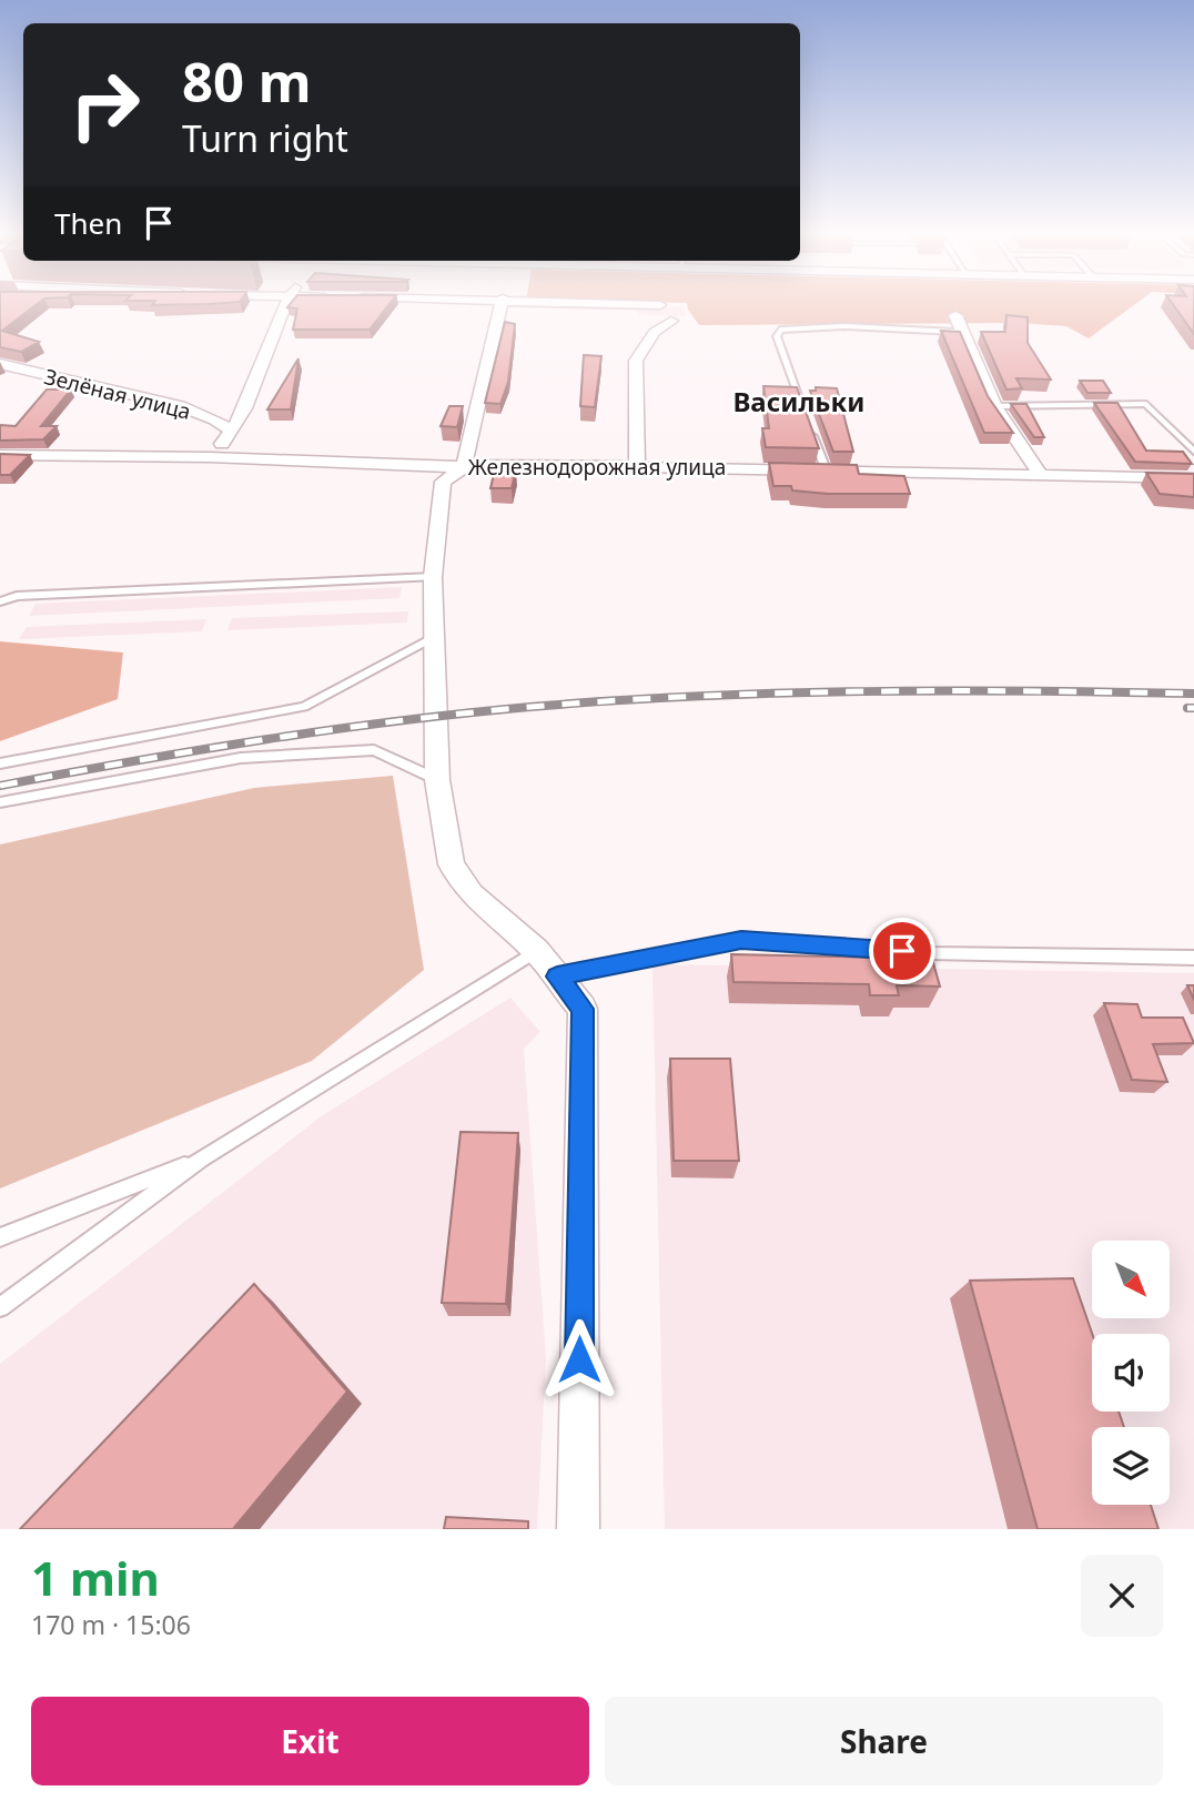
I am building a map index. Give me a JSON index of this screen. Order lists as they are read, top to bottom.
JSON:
{
  "streets": {
    "street": ["Зелёная улица", "Железнодорожная улица"]
  },
  "districts": ["Васильки"],
  "north": "bottom right",
  "page": {
    "turn": ["80 m", "Turn right"],
    "then": "Then",
    "heading": ["1 min", "170 m · 15:06"],
    "buttons": ["Exit", "Share"]
  }
}
